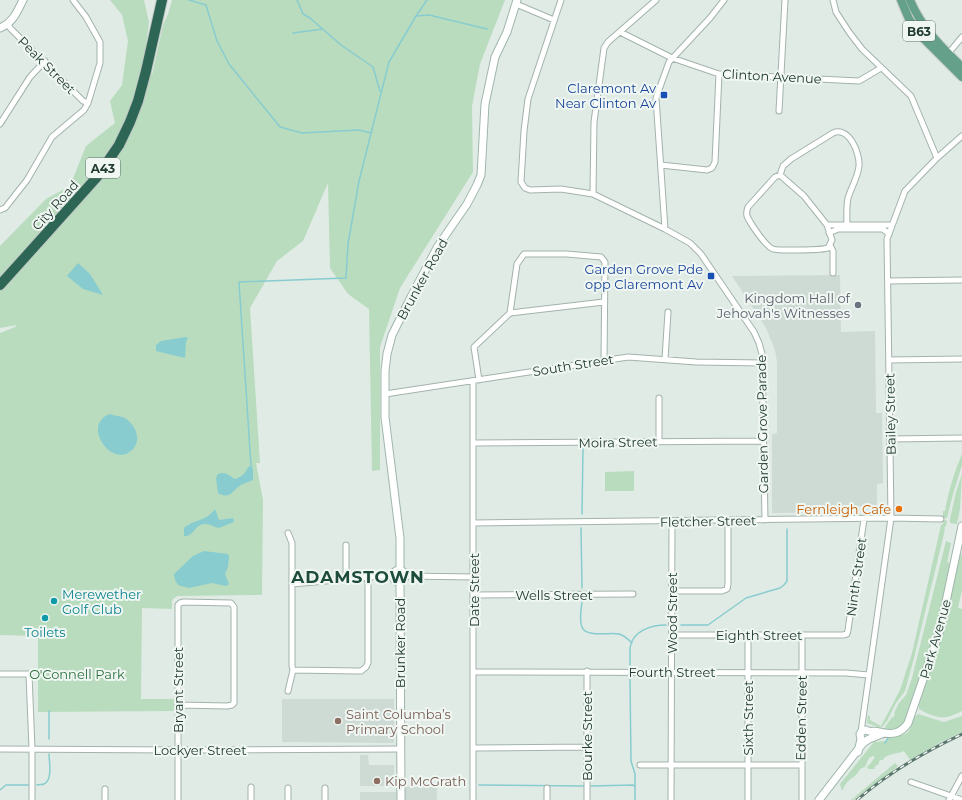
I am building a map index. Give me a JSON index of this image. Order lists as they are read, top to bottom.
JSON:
{
  "streets": {
    "highway": ["A43", "City Road"],
    "main road": ["B63", "Brunker Road", "Park Avenue"],
    "street": [
      "Peak Street",
      "Clinton Avenue",
      "South Street",
      "Bailey Street",
      "Garden Grove Parade",
      "Moira Street",
      "Fletcher Street",
      "Ninth Street",
      "Date Street",
      "Wells Street",
      "Wood Street",
      "Eighth Street",
      "Fourth Street",
      "Bryant Street",
      "Sixth Street",
      "Edden Street",
      "Bourke Street",
      "Lockyer Street"
    ]
  },
  "crossings": [
    ["Brunker Road", "South Street"],
    ["Brunker Road", "Lockyer Street"],
    ["South Street", "Garden Grove Parade"],
    ["South Street", "Date Street"],
    ["Bailey Street", "Fletcher Street"],
    ["Bailey Street", "Park Avenue"],
    ["Bailey Street", "Fourth Street"],
    ["Garden Grove Parade", "Moira Street"],
    ["Garden Grove Parade", "Fletcher Street"],
    ["Moira Street", "Date Street"],
    ["Fletcher Street", "Ninth Street"],
    ["Fletcher Street", "Date Street"],
    ["Fletcher Street", "Wood Street"],
    ["Ninth Street", "Eighth Street"],
    ["Date Street", "Wells Street"],
    ["Date Street", "Fourth Street"],
    ["Wood Street", "Eighth Street"],
    ["Wood Street", "Fourth Street"],
    ["Eighth Street", "Sixth Street"],
    ["Eighth Street", "Edden Street"],
    ["Fourth Street", "Sixth Street"],
    ["Fourth Street", "Edden Street"],
    ["Fourth Street", "Bourke Street"],
    ["Bryant Street", "Lockyer Street"]
  ],
  "districts": ["ADAMSTOWN"],
  "parks": ["O'Connell Park"],
  "places": {
    "transit": ["Claremont Av Near Clinton Av", "Garden Grove Pde opp Claremont Av"],
    "other": [
      "Kingdom Hall of Jehovah's Witnesses",
      "Fernleigh Cafe",
      "Merewether Golf Club",
      "Toilets",
      "Saint Columba’s Primary School",
      "Kip McGrath"
    ]
  }
}
